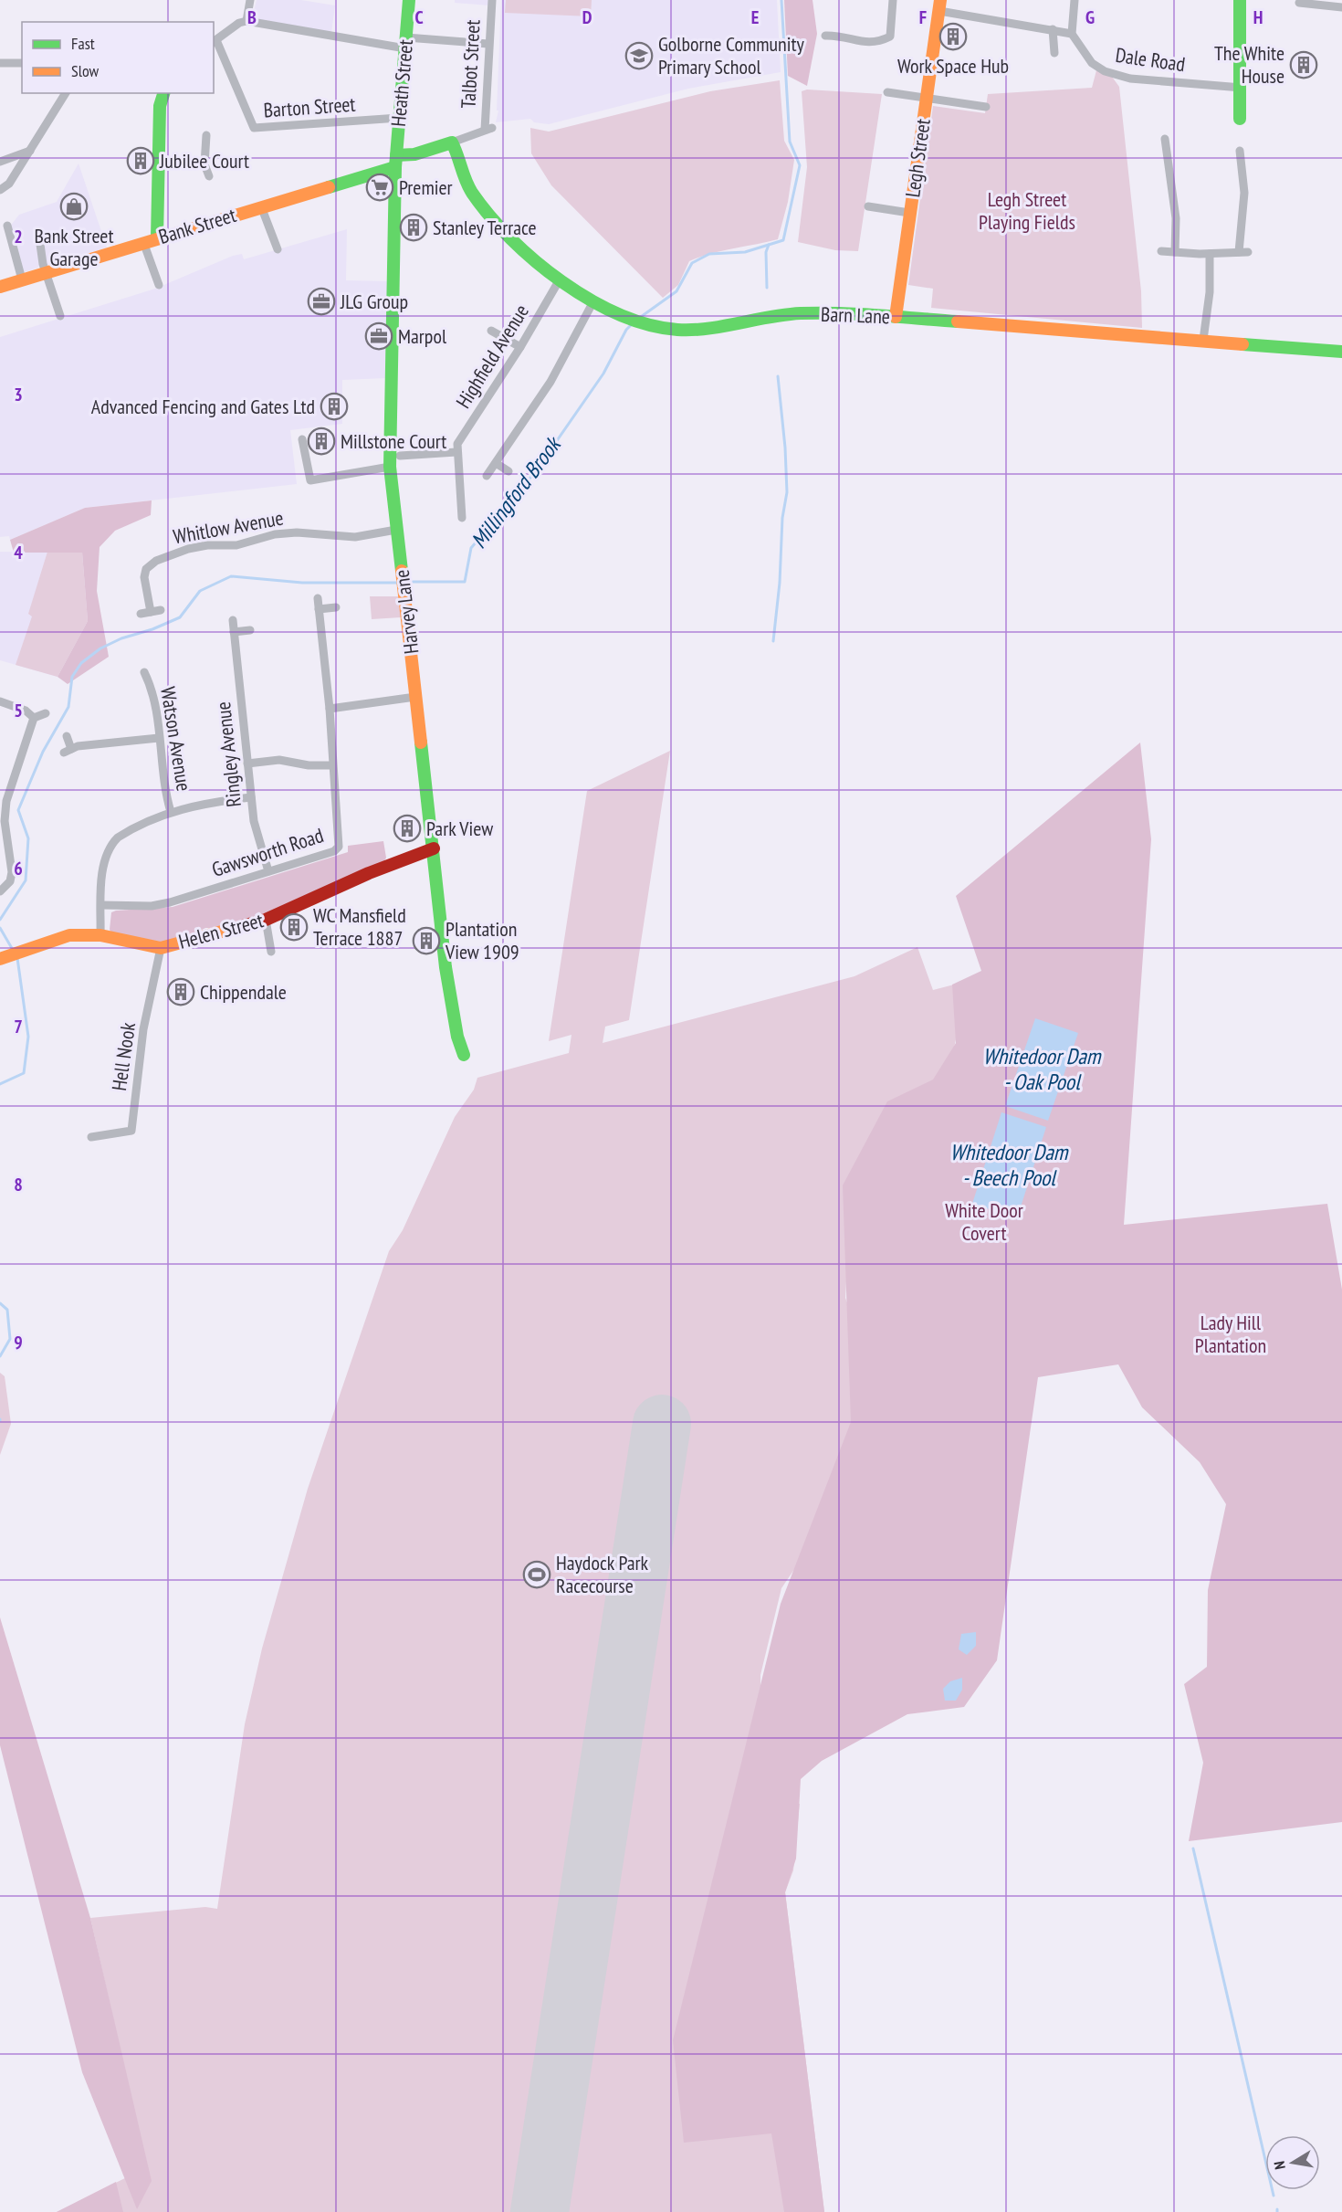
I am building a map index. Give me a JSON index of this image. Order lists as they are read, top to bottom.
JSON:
{
  "streets": {
    "street": [
      "Dale Road",
      "Talbot Street",
      "Heath Street",
      "Barton Street",
      "Legh Street",
      "Bank Street",
      "Barn Lane",
      "Highfield Avenue",
      "Whitlow Avenue",
      "Harvey Lane",
      "Watson Avenue",
      "Ringley Avenue",
      "Gawsworth Road",
      "Helen Street",
      "Hell Nook"
    ]
  },
  "crossings": [
    ["Talbot Street", "Bank Street"],
    ["Talbot Street", "Barn Lane"],
    ["Heath Street", "Barton Street"],
    ["Heath Street", "Bank Street"],
    ["Heath Street", "Harvey Lane"],
    ["Legh Street", "Barn Lane"],
    ["Bank Street", "Barn Lane"],
    ["Bank Street", "Harvey Lane"],
    ["Barn Lane", "Highfield Avenue"],
    ["Whitlow Avenue", "Harvey Lane"],
    ["Harvey Lane", "Helen Street"],
    ["Ringley Avenue", "Gawsworth Road"],
    ["Helen Street", "Hell Nook"]
  ],
  "water": ["Millingford Brook", "Whitedoor Dam - Oak Pool", "Whitedoor Dam - Beech Pool"],
  "parks": ["Legh Street Playing Fields", "White Door Covert", "Lady Hill Plantation"],
  "places": {
    "building": [
      "Work Space Hub",
      "The White House",
      "Jubilee Court",
      "Stanley Terrace",
      "Advanced Fencing and Gates Ltd",
      "Millstone Court",
      "Park View",
      "WC Mansfield Terrace 1887",
      "Plantation View 1909",
      "Chippendale"
    ],
    "school or university": ["Golborne Community Primary School"],
    "supermarket": ["Premier"],
    "shop": ["Bank Street Garage"],
    "office": ["JLG Group", "Marpol"],
    "sports": ["Haydock Park Racecourse"]
  },
  "legend": ["Fast", "Slow"],
  "north": "left",
  "grid": {
    "columns": [
      "B",
      "C",
      "D",
      "E",
      "F",
      "G",
      "H"
    ],
    "rows": [
      "2",
      "3",
      "4",
      "5",
      "6",
      "7",
      "8",
      "9"
    ]
  }
}
